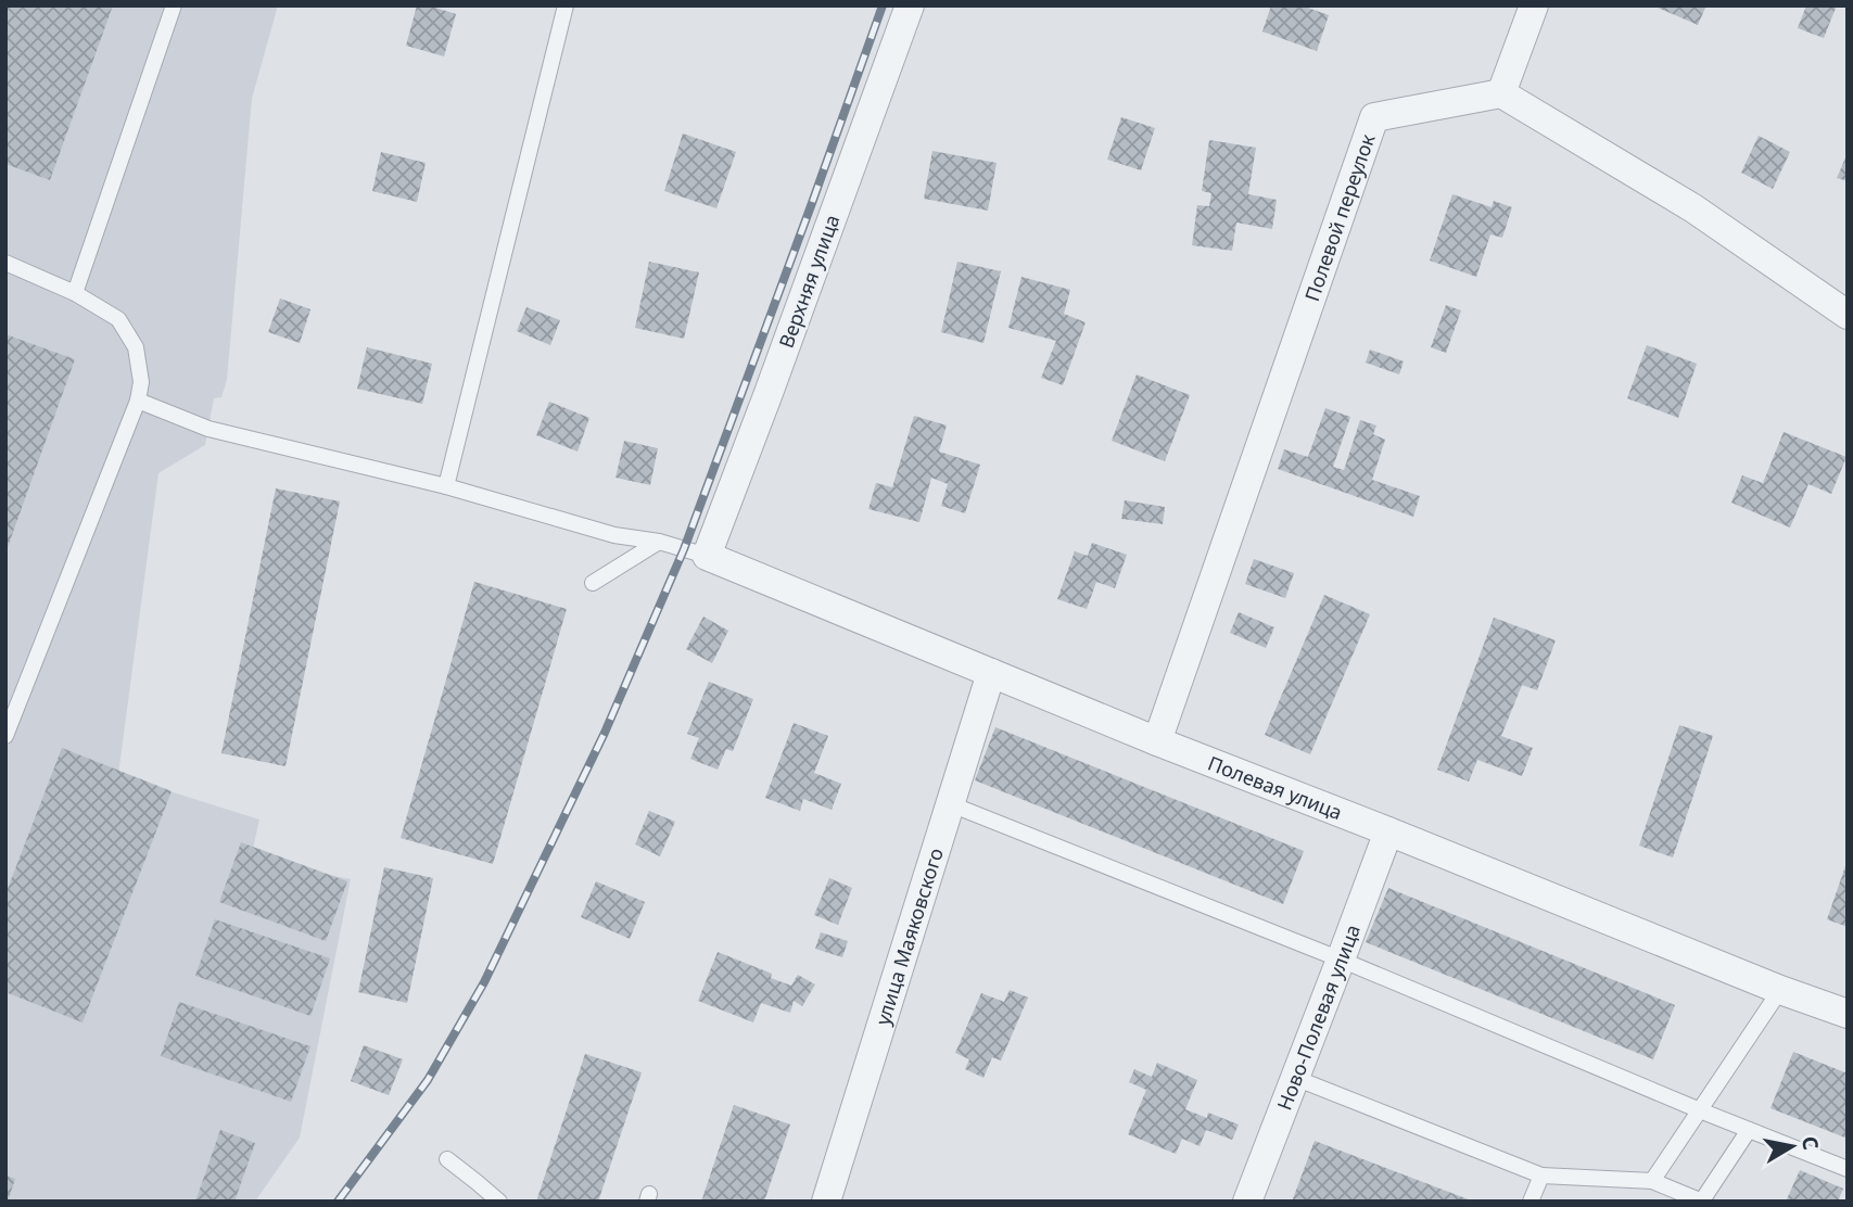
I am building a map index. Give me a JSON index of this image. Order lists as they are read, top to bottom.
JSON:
{
  "streets": {
    "street": [
      "Полевой переулок",
      "Верхняя улица",
      "Полевая улица",
      "улица Маяковского",
      "Ново-Полевая улица"
    ]
  },
  "crossings": [
    ["Полевой переулок", "Полевая улица"],
    ["Верхняя улица", "Полевая улица"],
    ["Полевая улица", "улица Маяковского"],
    ["Полевая улица", "Ново-Полевая улица"]
  ],
  "north": "right"
}
